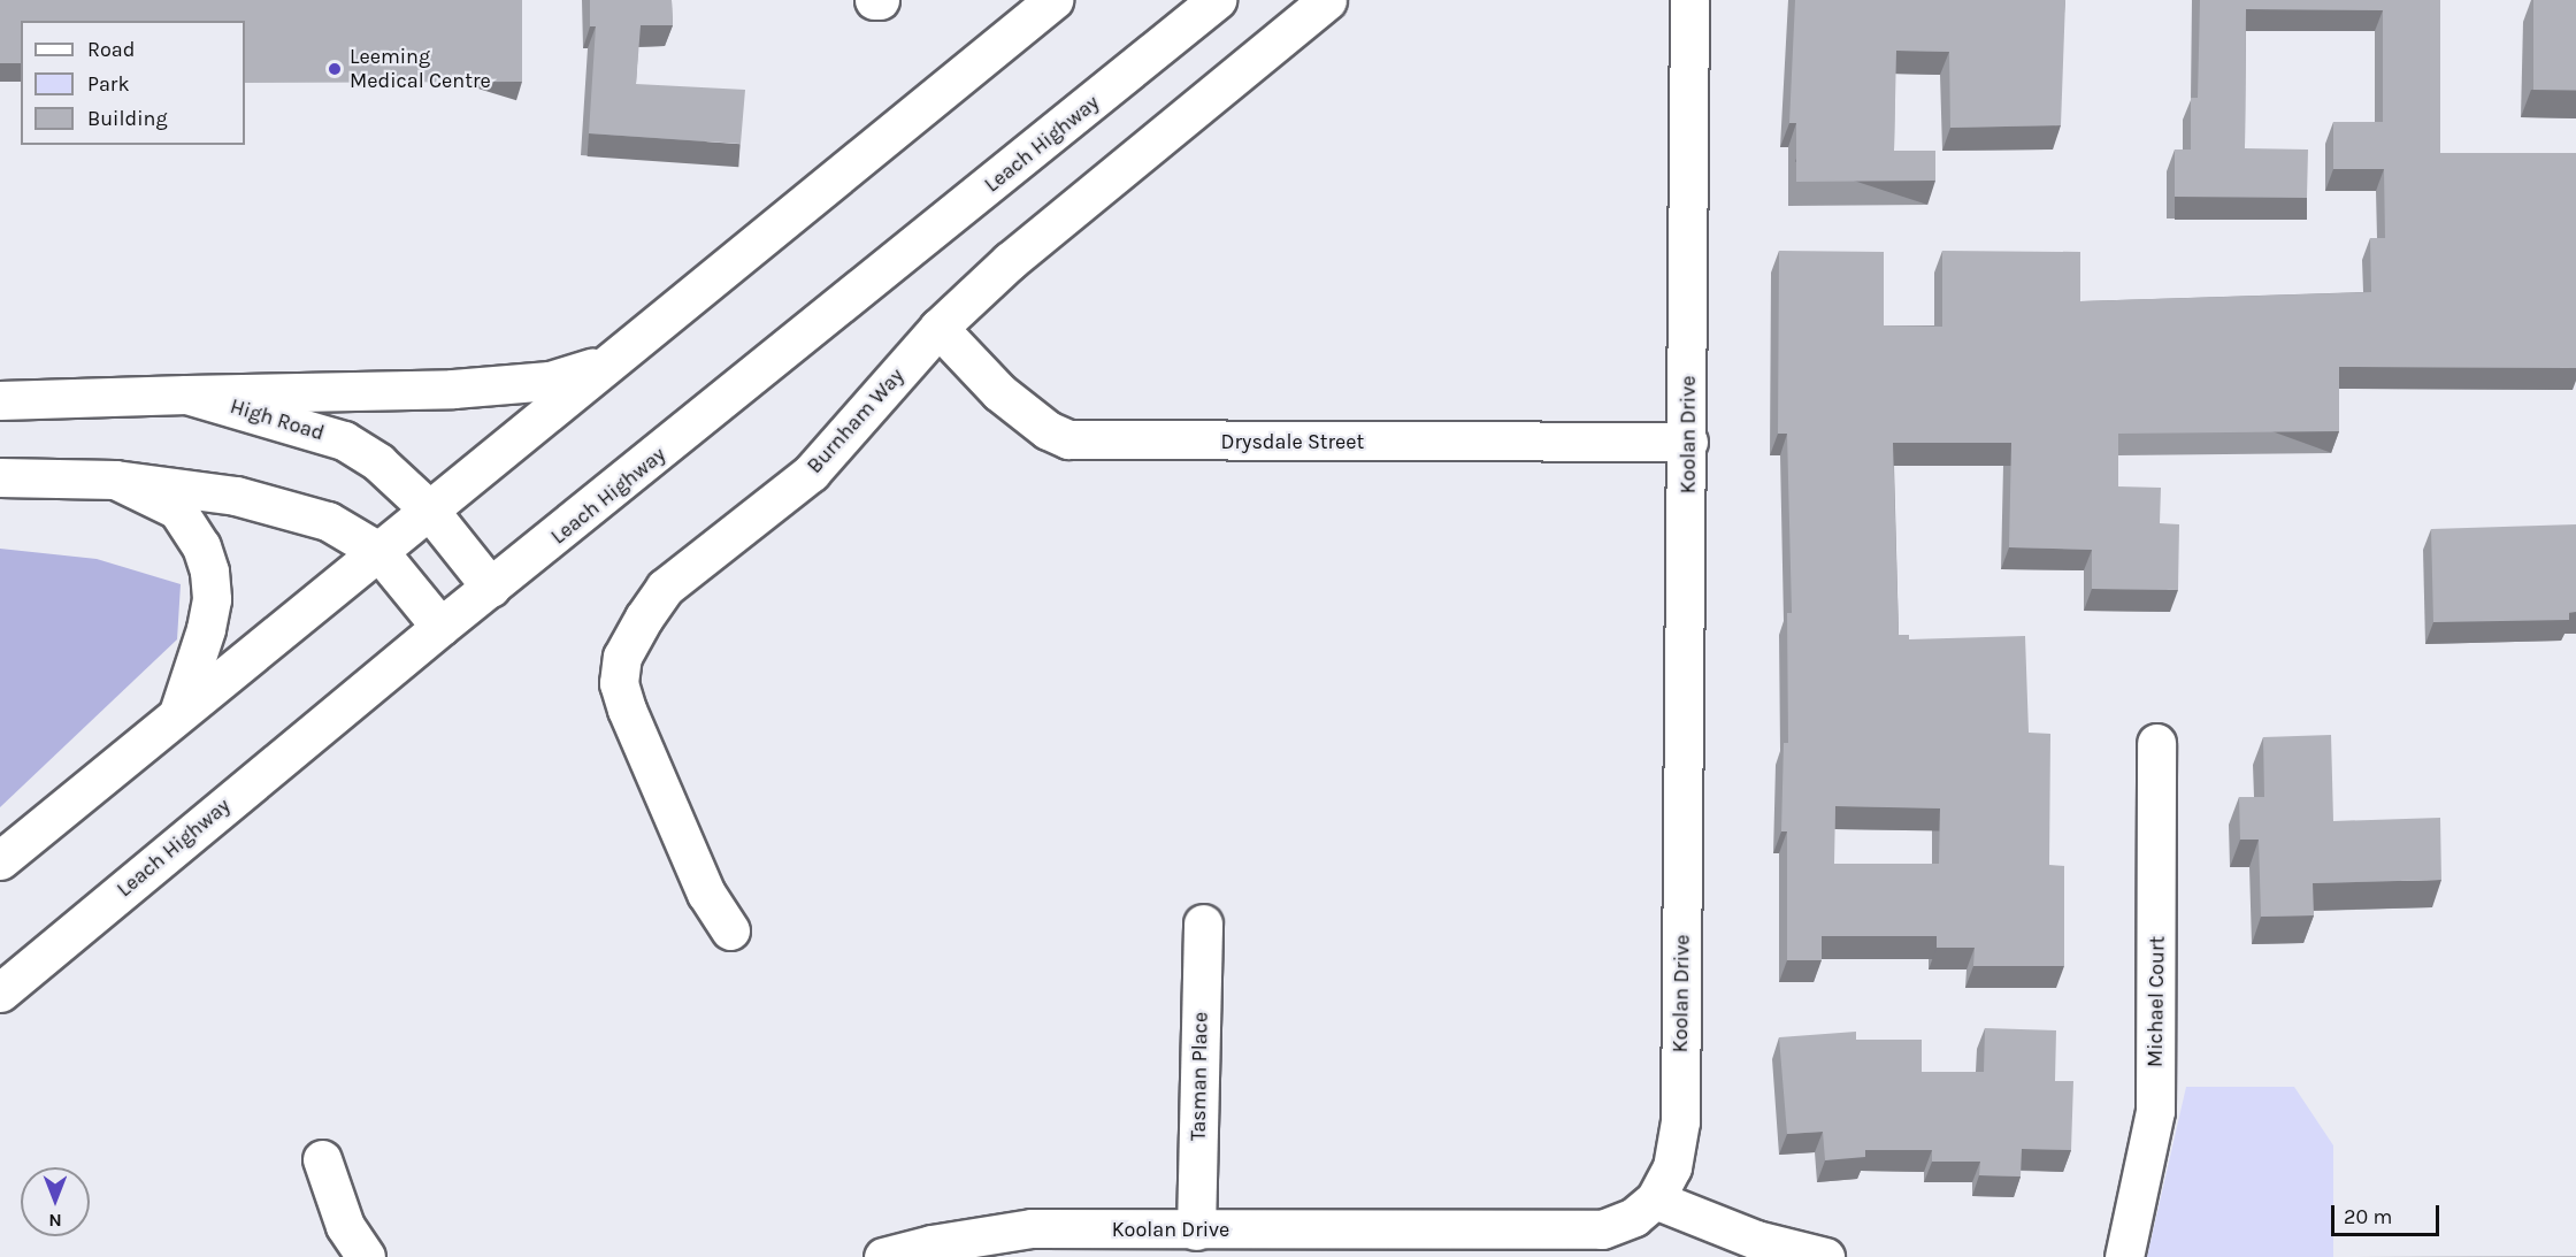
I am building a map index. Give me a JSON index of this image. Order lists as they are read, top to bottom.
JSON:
{
  "streets": {
    "main road": [
      "Leach Highway",
      "High Road",
      "Burnham Way",
      "Koolan Drive",
      "Drysdale Street",
      "Michael Court",
      "Tasman Place"
    ]
  },
  "crossings": [
    ["Leach Highway", "High Road"],
    ["Burnham Way", "Drysdale Street"],
    ["Koolan Drive", "Drysdale Street"],
    ["Koolan Drive", "Tasman Place"]
  ],
  "places": ["Leeming Medical Centre"],
  "legend": ["Road", "Park", "Building"],
  "scale_bar": "20 m",
  "north": "bottom"
}
